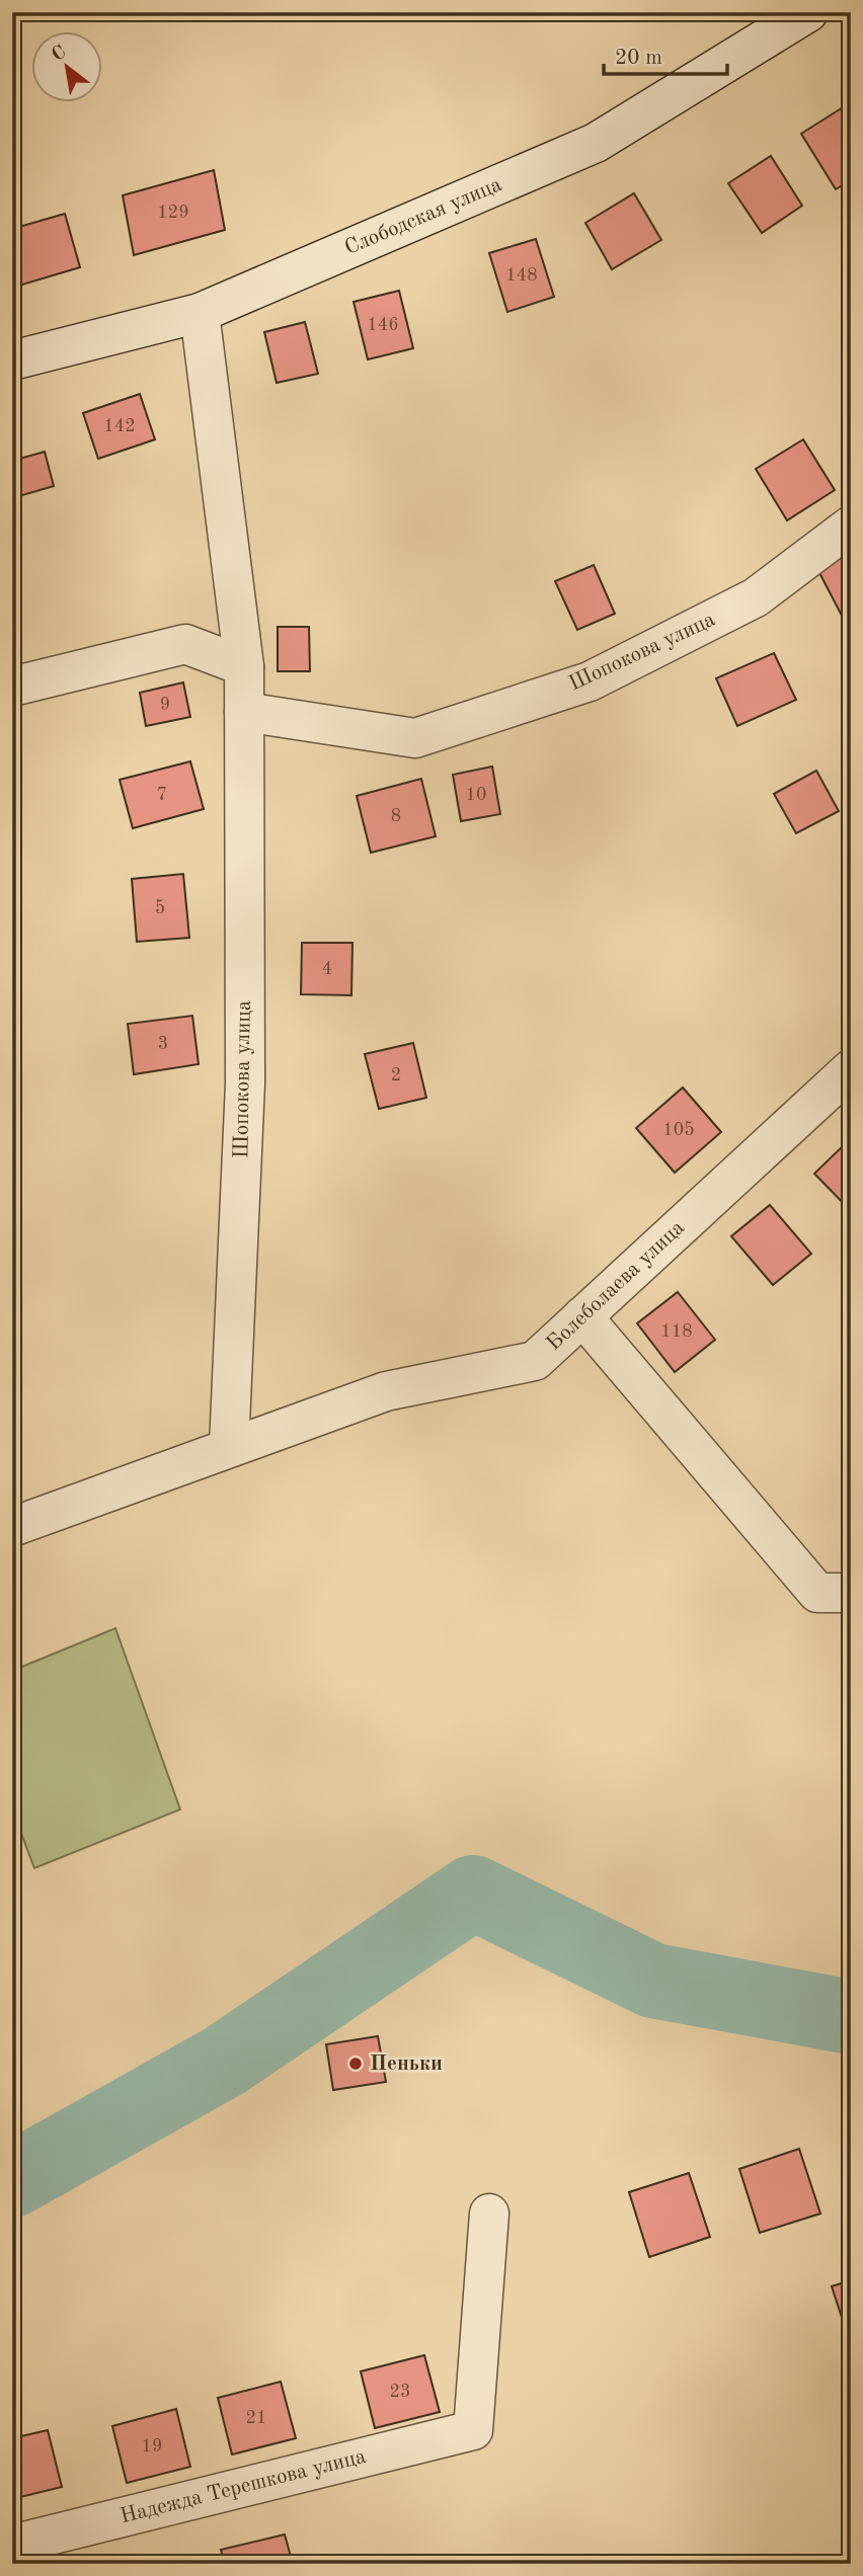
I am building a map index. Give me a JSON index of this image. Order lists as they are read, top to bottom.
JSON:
{
  "streets": {
    "street": [
      "Слободская улица",
      "Шопокова улица",
      "Болеболаева улица",
      "Надежда Терешкова улица"
    ]
  },
  "crossings": [
    ["Слободская улица", "Шопокова улица"],
    ["Шопокова улица", "Болеболаева улица"]
  ],
  "places": ["Пеньки"],
  "house_numbers": [
    "129",
    "148",
    "146",
    "142",
    "9",
    "7",
    "10",
    "8",
    "5",
    "4",
    "3",
    "2",
    "105",
    "118",
    "23",
    "21",
    "19"
  ],
  "scale_bar": "20 m",
  "north": "top left"
}
